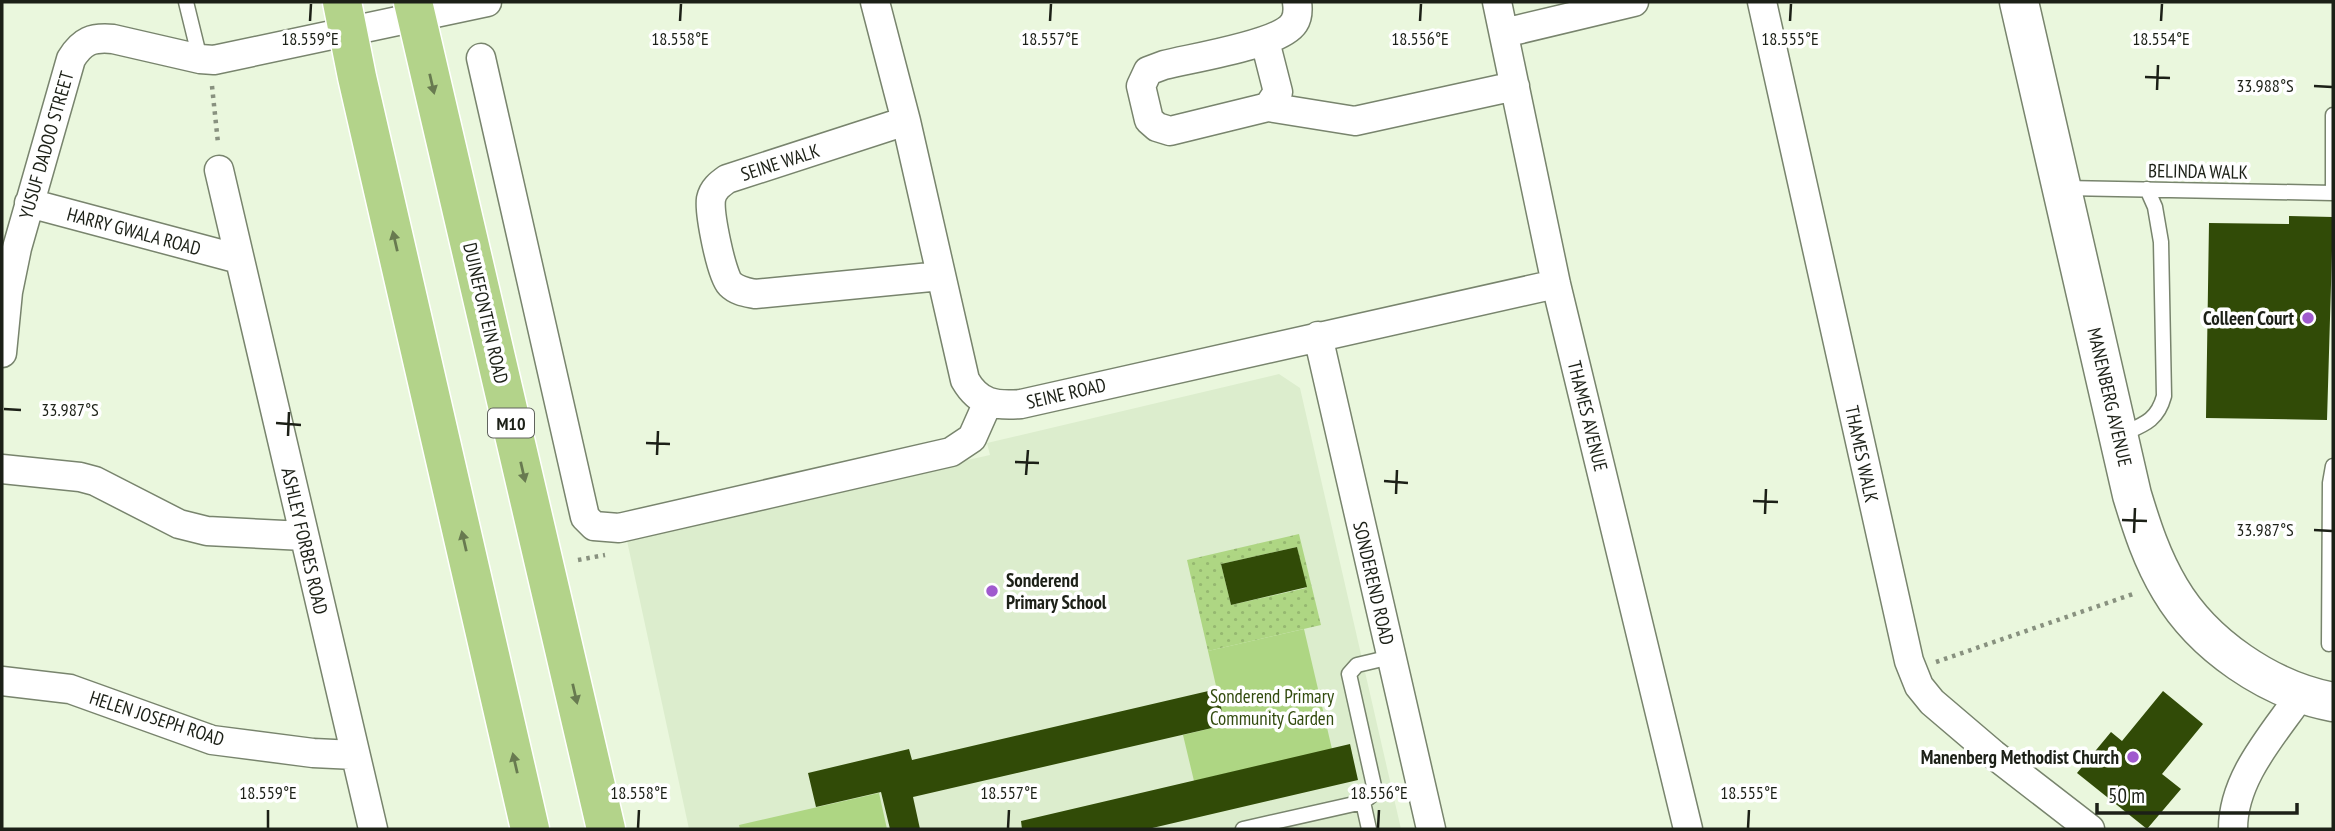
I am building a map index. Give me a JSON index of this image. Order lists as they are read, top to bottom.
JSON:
{
  "streets": {
    "main road": ["DUINEFONTEIN ROAD", "M10"],
    "street": [
      "YUSUF DADOO STREET",
      "SEINE WALK",
      "HARRY GWALA ROAD",
      "SEINE ROAD",
      "MANENBERG AVENUE",
      "THAMES AVENUE",
      "THAMES WALK",
      "ASHLEY FORBES ROAD",
      "SONDEREND ROAD",
      "HELEN JOSEPH ROAD"
    ],
    "lane": ["BELINDA WALK"]
  },
  "crossings": [
    ["YUSUF DADOO STREET", "HARRY GWALA ROAD"],
    ["YUSUF DADOO STREET", "DUINEFONTEIN ROAD"],
    ["BELINDA WALK", "MANENBERG AVENUE"],
    ["HARRY GWALA ROAD", "ASHLEY FORBES ROAD"],
    ["SEINE ROAD", "THAMES AVENUE"],
    ["SEINE ROAD", "SONDEREND ROAD"],
    ["ASHLEY FORBES ROAD", "HELEN JOSEPH ROAD"]
  ],
  "parks": ["Sonderend Primary Community Garden"],
  "places": ["Colleen Court", "Sonderend Primary School", "Manenberg Methodist Church"],
  "scale_bar": "50 m",
  "coordinates": [
    "18.559°E",
    "18.558°E",
    "18.557°E",
    "18.556°E",
    "18.555°E",
    "18.554°E",
    "33.988°S",
    "33.987°S"
  ]
}
